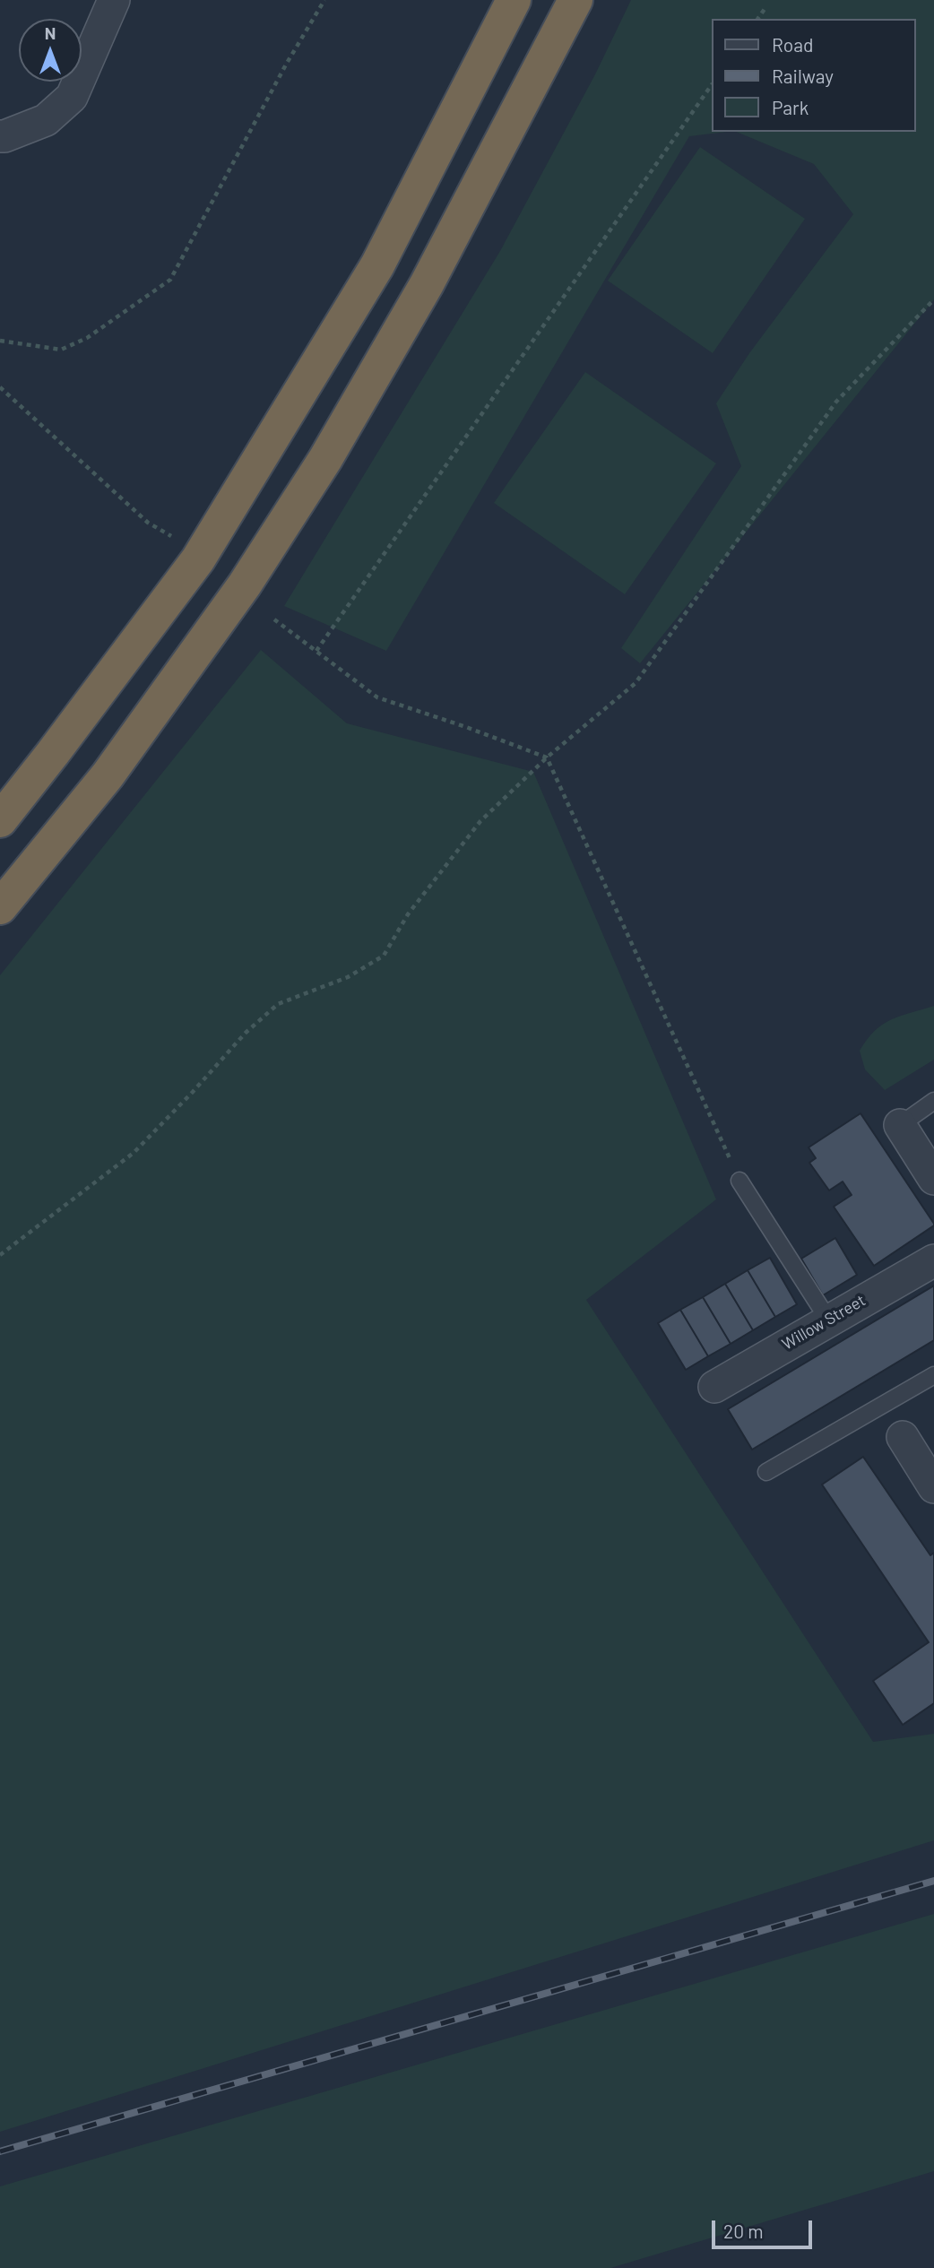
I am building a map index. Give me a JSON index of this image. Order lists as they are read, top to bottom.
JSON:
{
  "streets": {
    "street": ["Willow Street"]
  },
  "legend": ["Road", "Railway", "Park"],
  "scale_bar": "20 m",
  "north": "top"
}
